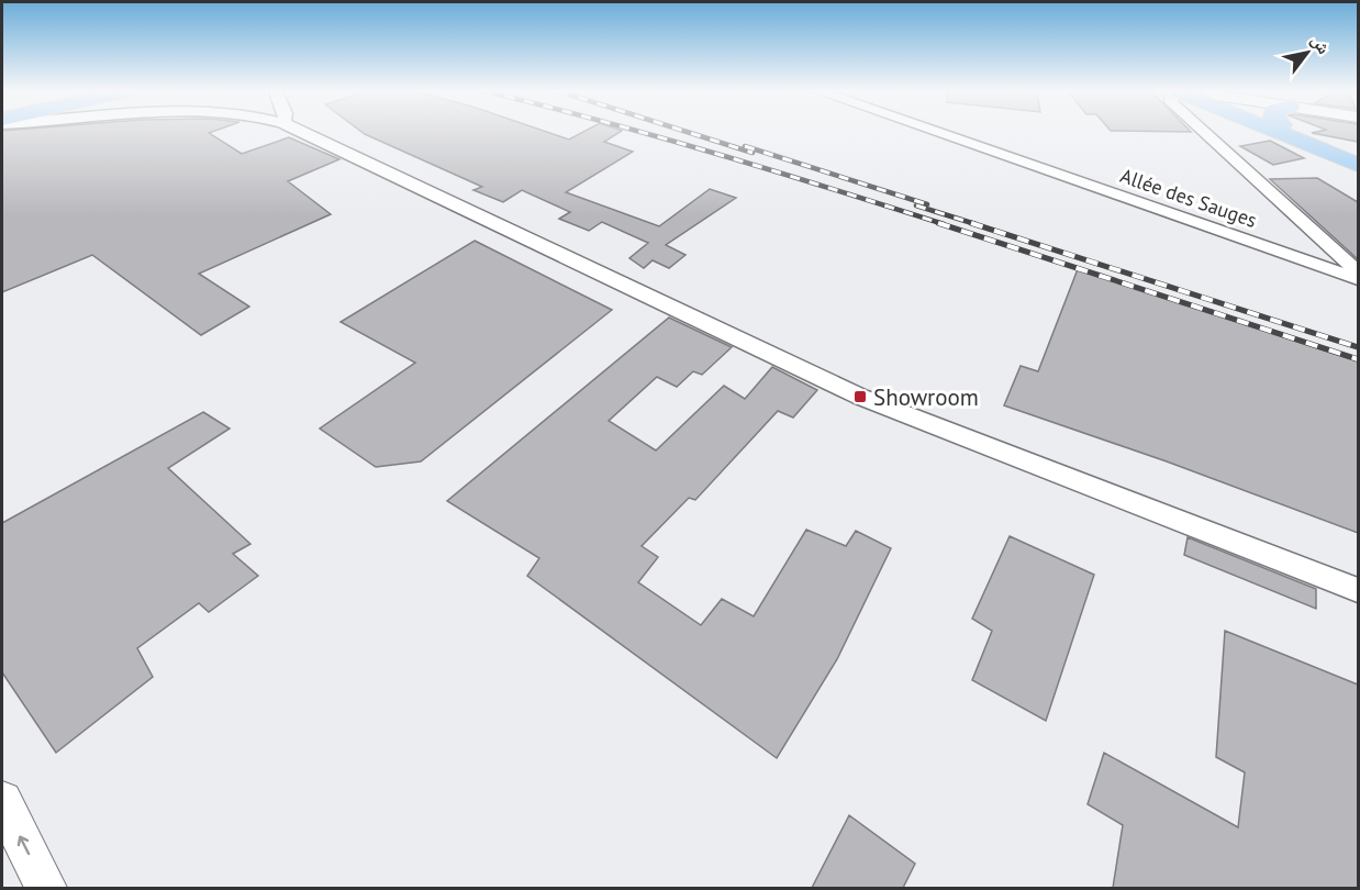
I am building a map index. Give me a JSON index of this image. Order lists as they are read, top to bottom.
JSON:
{
  "streets": {
    "street": ["Allée des Sauges"]
  },
  "places": {
    "transit": ["Showroom"]
  },
  "north": "top right"
}
